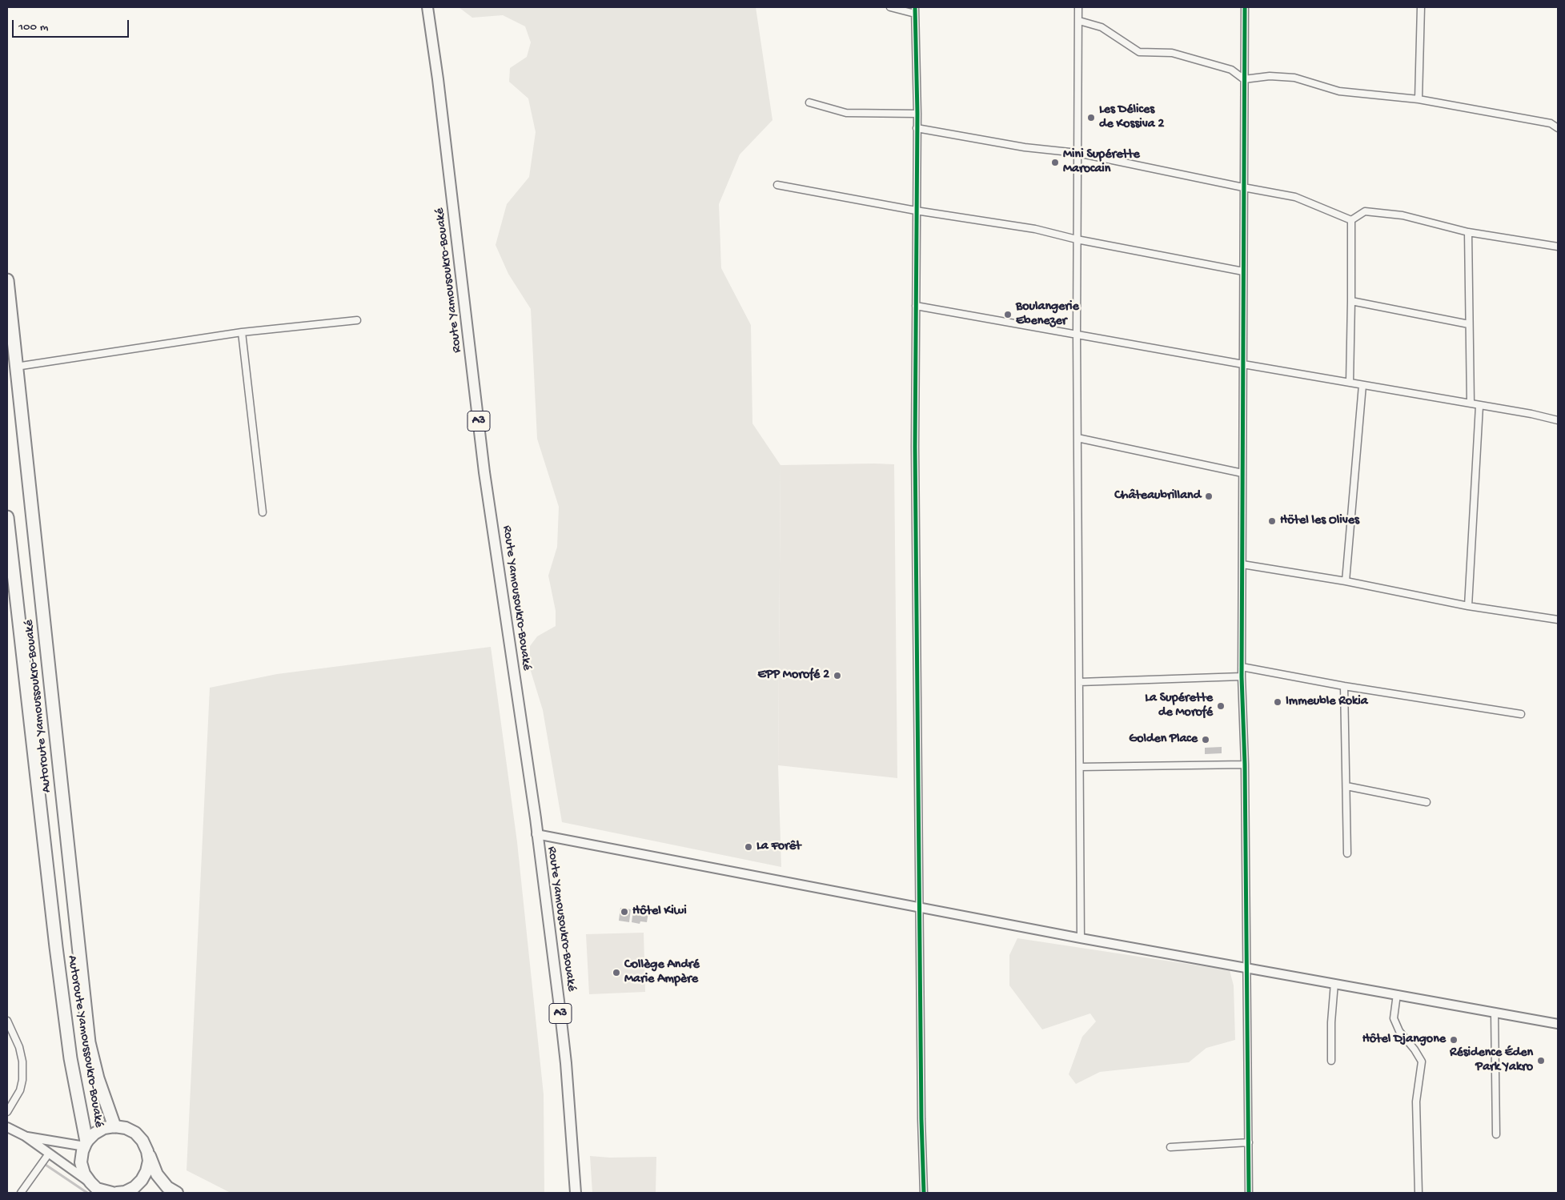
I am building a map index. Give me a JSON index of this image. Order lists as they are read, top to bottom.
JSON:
{
  "streets": {
    "highway": ["Autoroute Yamoussoukro-Bouaké"],
    "main road": ["Route Yamousoukro-Bouaké", "A3"]
  },
  "places": [
    "Les Délices de Kossiva 2",
    "Mini Supérette Marocain",
    "Boulangerie Ebenezer",
    "Châteaubrilland",
    "Hötel les Olives",
    "EPP Morofé 2",
    "Immeuble Rokia",
    "La Supérette de Morofé",
    "Golden Place",
    "La Forêt",
    "Hôtel Kiwi",
    "Collège André Marie Ampère",
    "Hôtel Djangone",
    "Résidence Éden Park Yakro"
  ],
  "scale_bar": "100 m"
}
